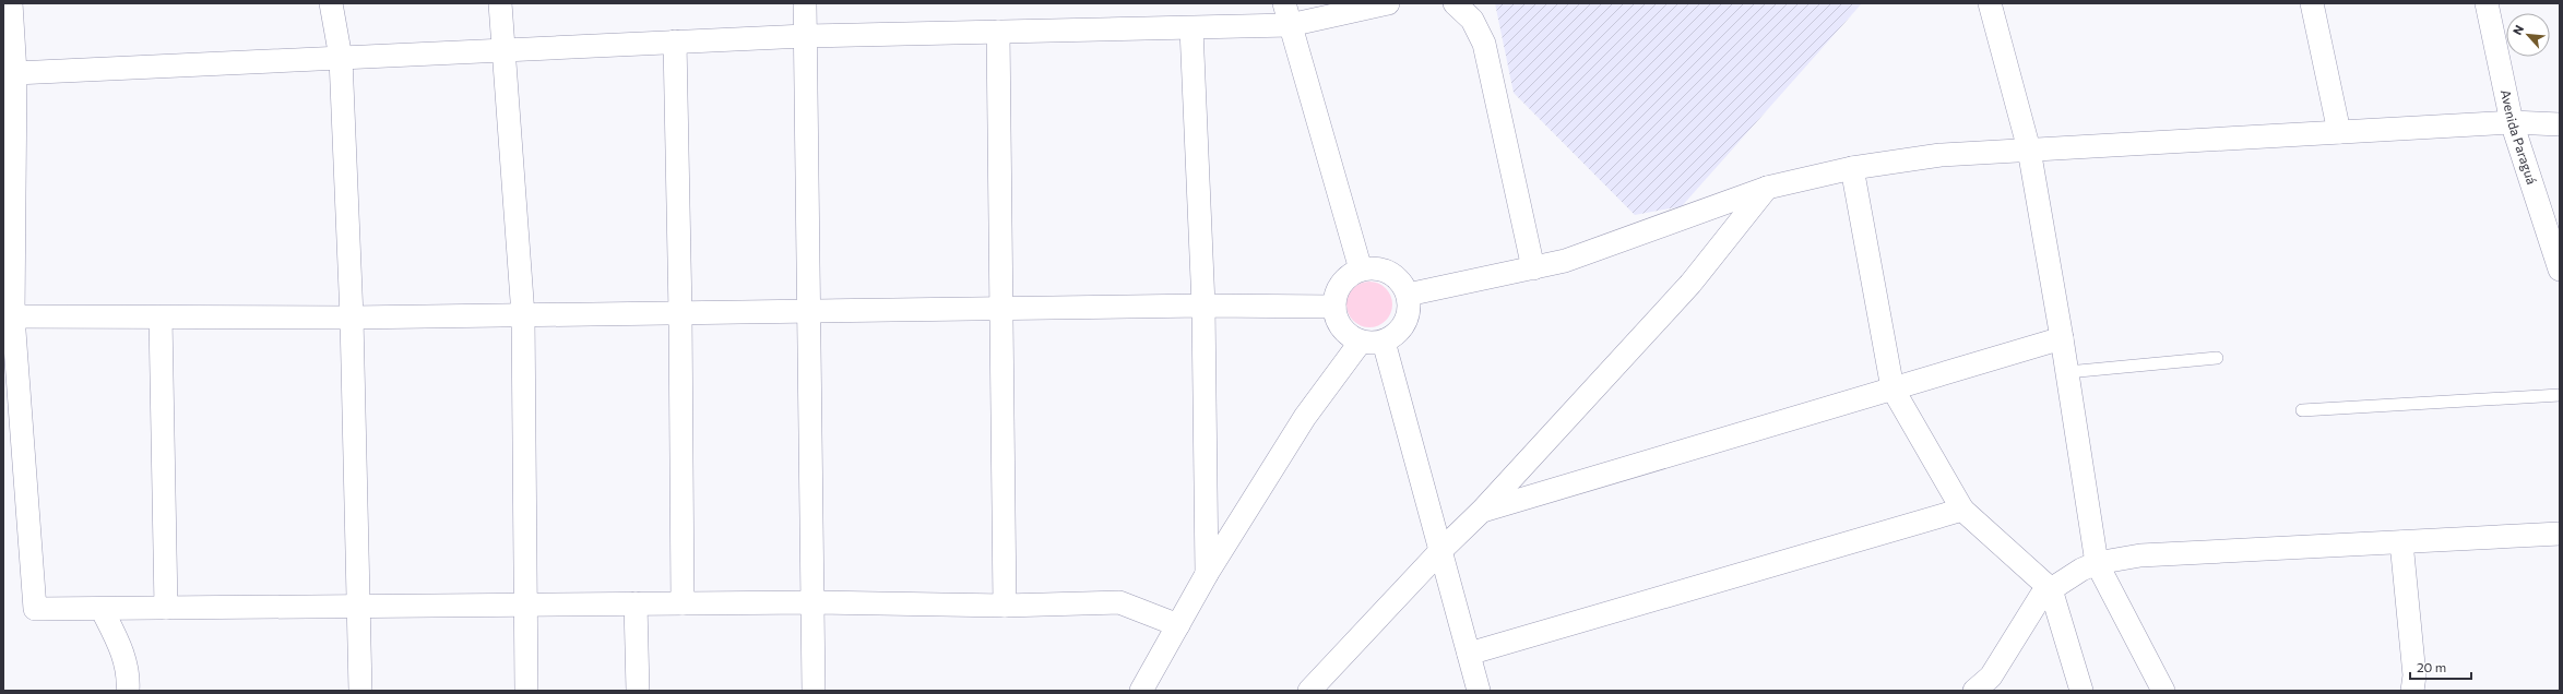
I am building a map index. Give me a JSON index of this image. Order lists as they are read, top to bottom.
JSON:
{
  "streets": {
    "street": ["Avenida Paraguá"]
  },
  "scale_bar": "20 m",
  "north": "top left"
}
